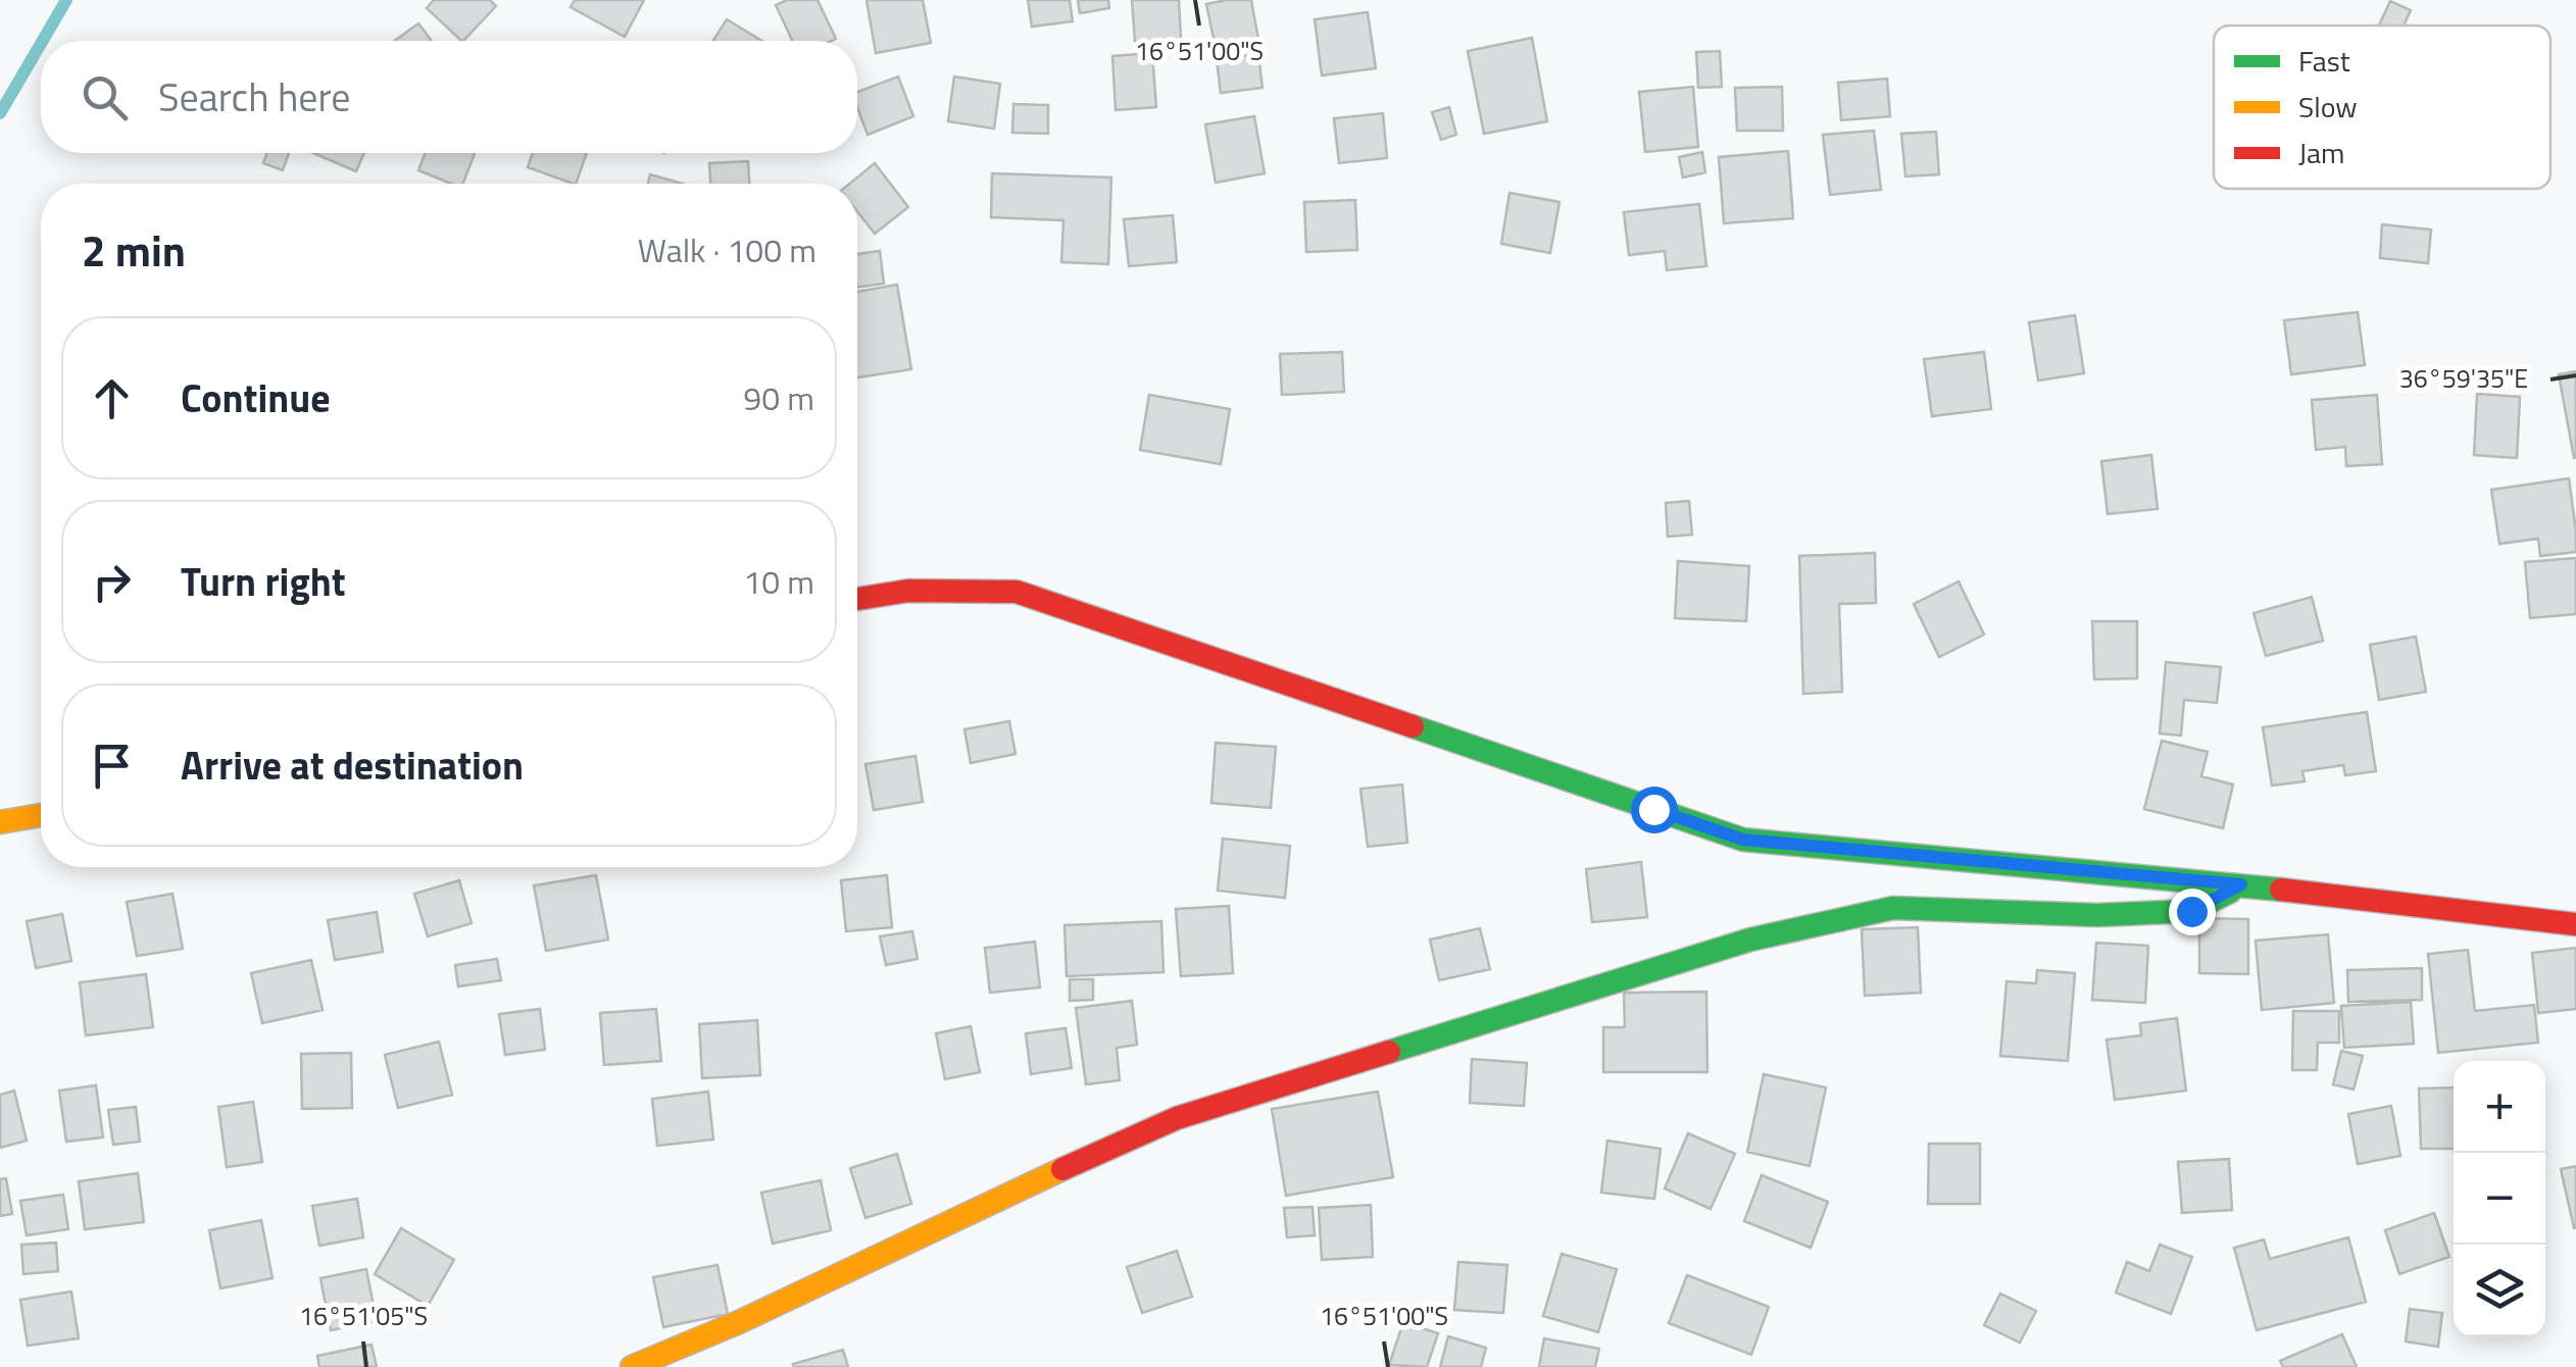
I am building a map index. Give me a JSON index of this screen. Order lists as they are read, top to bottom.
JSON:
{
  "legend": ["Fast", "Slow", "Jam"],
  "page": {
    "search": "Search here",
    "heading": ["2 min", "Walk · 100 m"],
    "list": [
      ["Continue", "90 m"],
      ["Turn right", "10 m"],
      "Arrive at destination"
    ],
    "map_buttons": ["+", "−"]
  },
  "coordinates": ["16°51'00\"S", "36°59'35\"E", "16°51'05\"S"]
}
